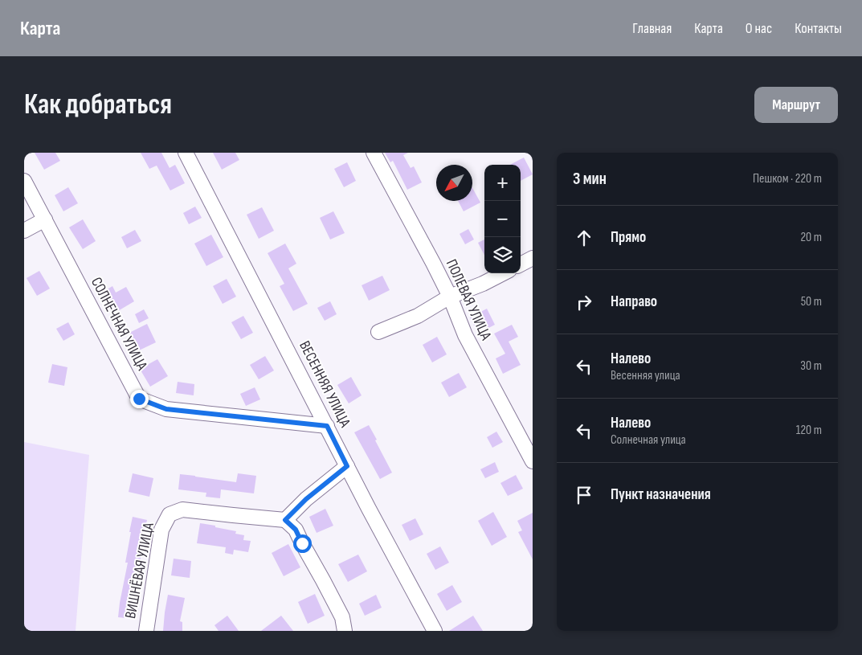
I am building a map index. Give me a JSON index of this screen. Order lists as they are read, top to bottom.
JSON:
{
  "streets": {
    "street": [
      "ПОЛЕВАЯ УЛИЦА",
      "СОЛНЕЧНАЯ УЛИЦА",
      "ВЕСЕННЯЯ УЛИЦА",
      "ВИШНЁВАЯ УЛИЦА"
    ]
  },
  "crossings": [
    ["СОЛНЕЧНАЯ УЛИЦА", "ВЕСЕННЯЯ УЛИЦА"]
  ],
  "north": "bottom left",
  "page": {
    "header": "Карта",
    "nav": [
      "Главная",
      "Карта",
      "О нас",
      "Контакты"
    ],
    "buttons": "Маршрут",
    "title": "Как добраться",
    "heading": ["3 мин", "Пешком · 220 m"],
    "map_buttons": ["+", "−"],
    "list": [
      ["Прямо", "20 m"],
      ["Направо", "50 m"],
      ["Налево", "Весенняя улица", "30 m"],
      ["Налево", "Солнечная улица", "120 m"],
      "Пункт назначения"
    ]
  }
}
